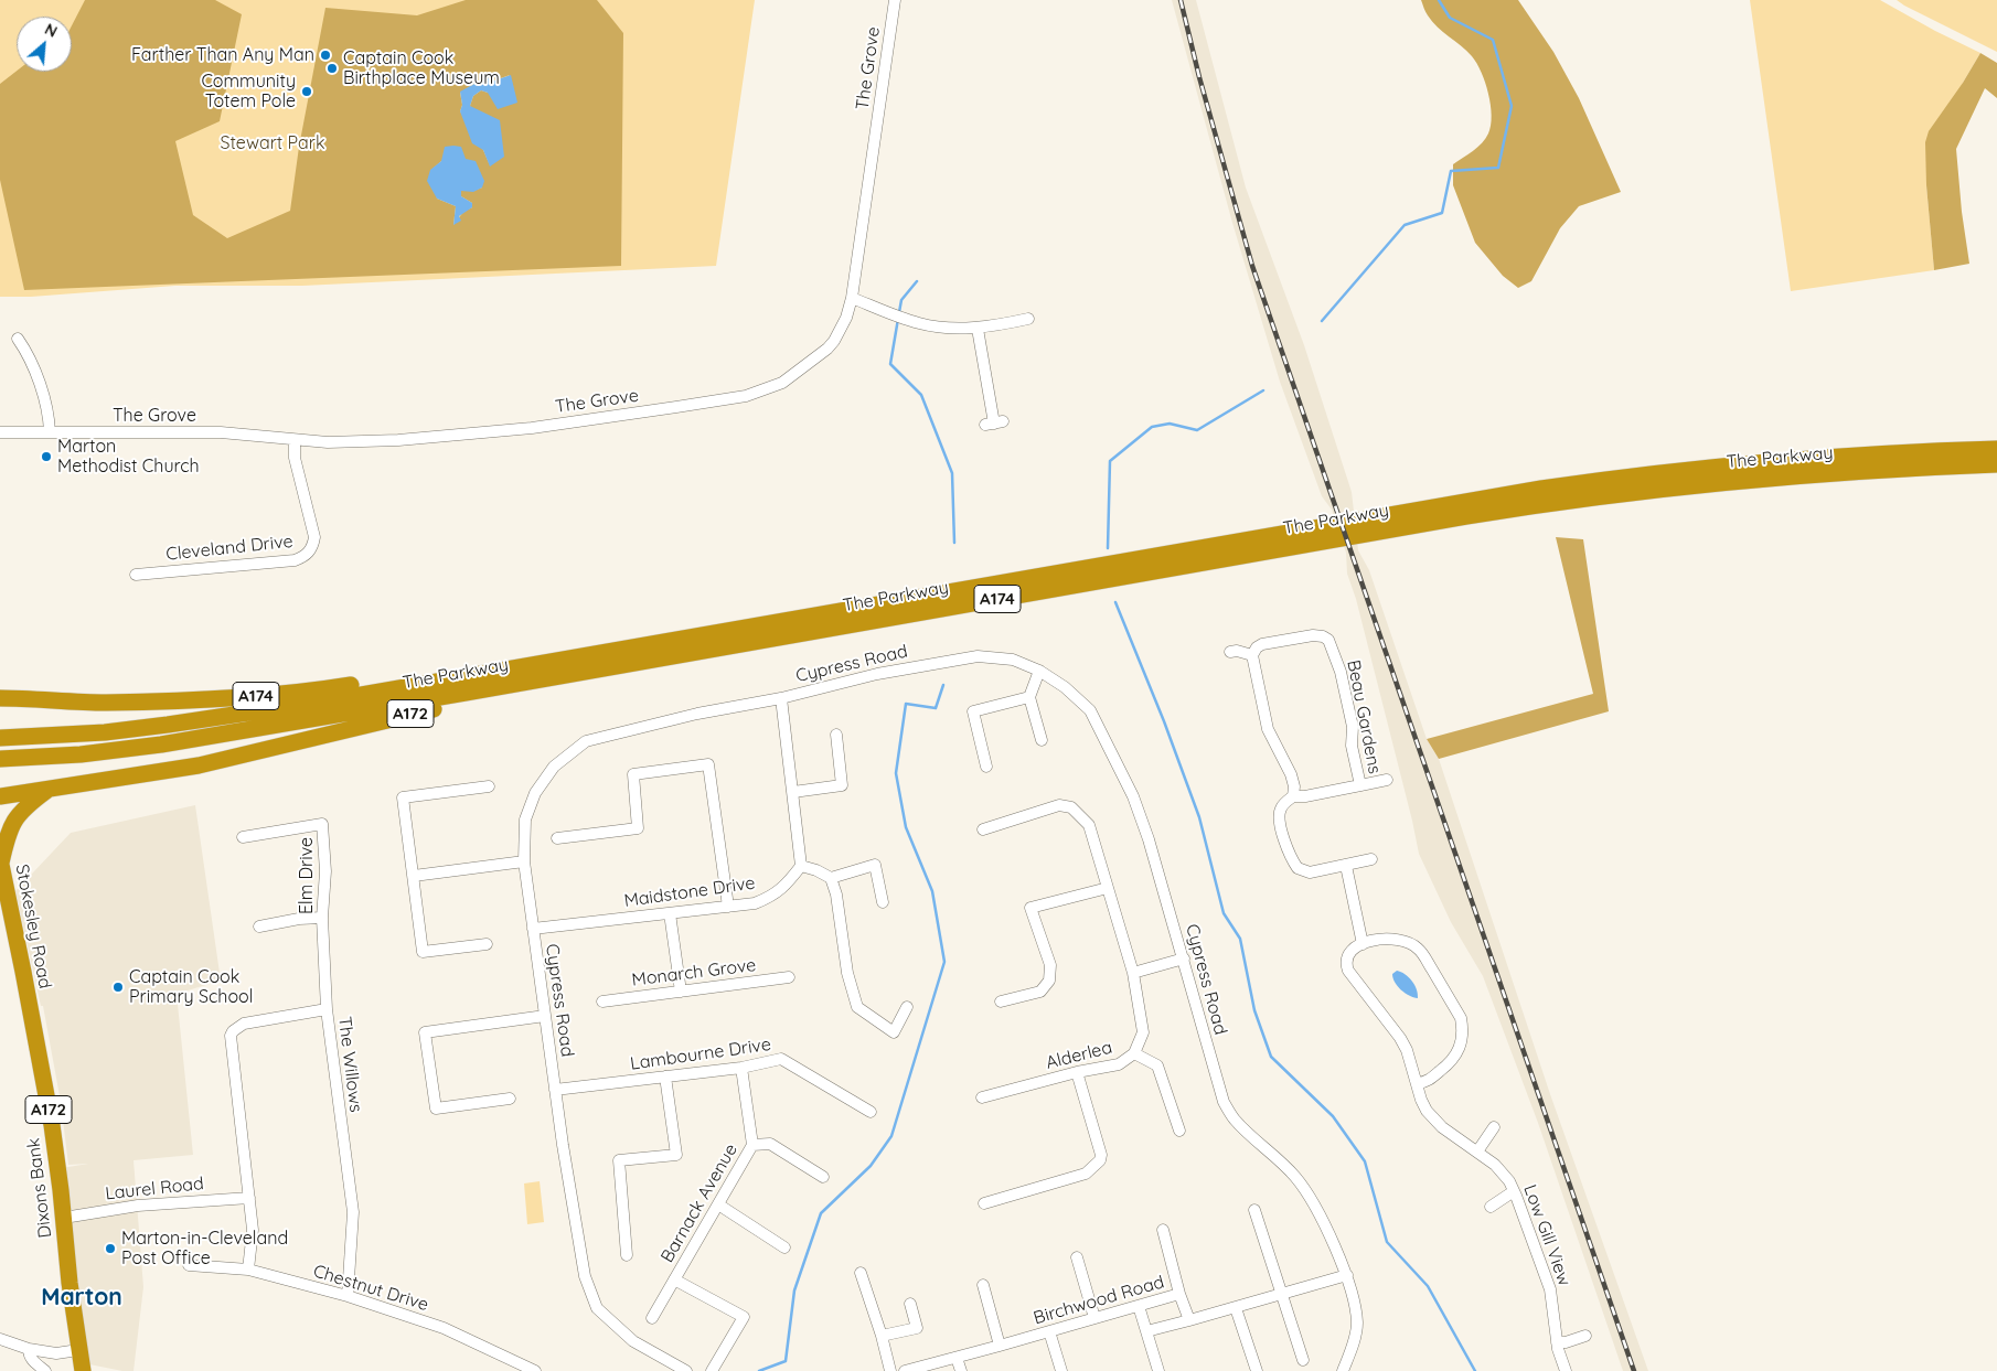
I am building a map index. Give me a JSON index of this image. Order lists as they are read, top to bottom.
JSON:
{
  "streets": {
    "highway": [
      "The Parkway",
      "A174",
      "A172",
      "Stokesley Road",
      "Dixons Bank"
    ],
    "street": [
      "The Grove",
      "Cleveland Drive",
      "Cypress Road",
      "Beau Gardens",
      "Elm Drive",
      "Maidstone Drive",
      "Monarch Grove",
      "Lambourne Drive",
      "Alderlea",
      "The Willows",
      "Laurel Road",
      "Barnack Avenue",
      "Low Gill View",
      "Chestnut Drive",
      "Birchwood Road"
    ]
  },
  "crossings": [
    ["The Grove", "Cleveland Drive"],
    ["The Parkway", "A174"],
    ["The Parkway", "A172"],
    ["Cypress Road", "Maidstone Drive"],
    ["Cypress Road", "Lambourne Drive"],
    ["A172", "Stokesley Road"],
    ["Elm Drive", "The Willows"],
    ["Stokesley Road", "Dixons Bank"],
    ["Lambourne Drive", "Barnack Avenue"],
    ["The Willows", "Laurel Road"],
    ["The Willows", "Chestnut Drive"],
    ["Dixons Bank", "Laurel Road"]
  ],
  "districts": ["Marton"],
  "parks": ["Stewart Park"],
  "places": [
    "Farther Than Any Man",
    "Captain Cook Birthplace Museum",
    "Community Totem Pole",
    "Marton Methodist Church",
    "Captain Cook Primary School",
    "Marton-in-Cleveland Post Office"
  ],
  "north": "top right"
}
